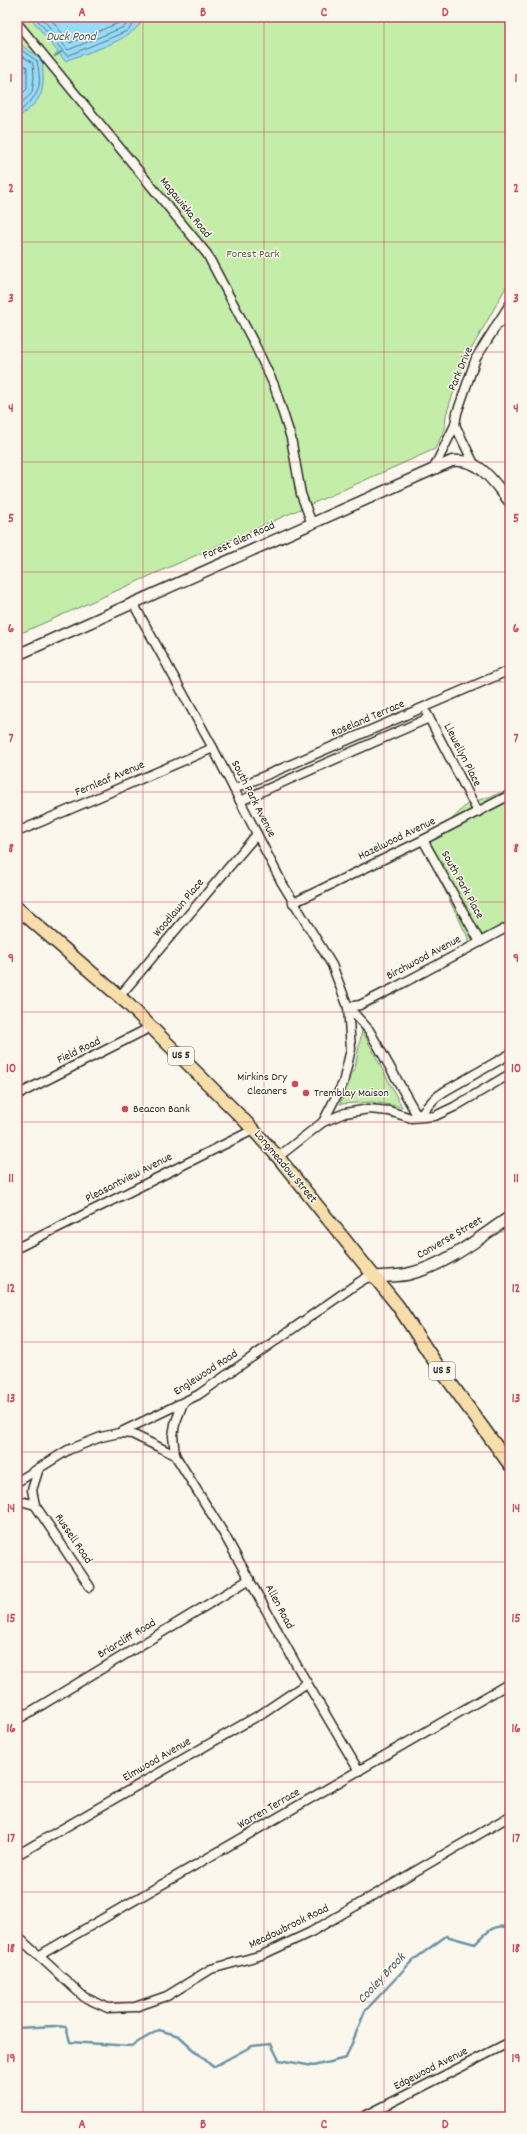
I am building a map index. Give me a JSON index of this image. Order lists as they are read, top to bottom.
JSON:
{
  "streets": {
    "main road": ["US 5", "Longmeadow Street", "Converse Street"],
    "street": [
      "Magawiska Road",
      "Park Drive",
      "Forest Glen Road",
      "Roseland Terrace",
      "Llewellyn Place",
      "Fernleaf Avenue",
      "South Park Avenue",
      "Hazelwood Avenue",
      "South Park Place",
      "Woodlawn Place",
      "Birchwood Avenue",
      "Field Road",
      "Pleasantview Avenue",
      "Englewood Road",
      "Russell Road",
      "Allen Road",
      "Briarcliff Road",
      "Elmwood Avenue",
      "Warren Terrace",
      "Meadowbrook Road",
      "Edgewood Avenue"
    ]
  },
  "crossings": [
    ["Magawiska Road", "Forest Glen Road"],
    ["Park Drive", "Forest Glen Road"],
    ["Forest Glen Road", "South Park Avenue"],
    ["Roseland Terrace", "Llewellyn Place"],
    ["Roseland Terrace", "South Park Avenue"],
    ["Llewellyn Place", "Hazelwood Avenue"],
    ["Fernleaf Avenue", "South Park Avenue"],
    ["South Park Avenue", "Hazelwood Avenue"],
    ["South Park Avenue", "Woodlawn Place"],
    ["South Park Avenue", "Birchwood Avenue"],
    ["South Park Avenue", "Longmeadow Street"],
    ["Hazelwood Avenue", "South Park Place"],
    ["South Park Place", "Birchwood Avenue"],
    ["Woodlawn Place", "Longmeadow Street"],
    ["Field Road", "Longmeadow Street"],
    ["Longmeadow Street", "Pleasantview Avenue"],
    ["Longmeadow Street", "Converse Street"],
    ["Longmeadow Street", "Englewood Road"],
    ["Converse Street", "Englewood Road"],
    ["Englewood Road", "Russell Road"],
    ["Englewood Road", "Allen Road"],
    ["Allen Road", "Briarcliff Road"],
    ["Allen Road", "Elmwood Avenue"],
    ["Allen Road", "Warren Terrace"],
    ["Warren Terrace", "Meadowbrook Road"]
  ],
  "water": ["Duck Pond", "Cooley Brook"],
  "parks": ["Forest Park"],
  "places": ["Mirkins Dry Cleaners", "Tremblay Maison", "Beacon Bank"],
  "grid": {
    "columns": [
      "A",
      "B",
      "C",
      "D"
    ],
    "rows": [
      "1",
      "2",
      "3",
      "4",
      "5",
      "6",
      "7",
      "8",
      "9",
      "10",
      "11",
      "12",
      "13",
      "14",
      "15",
      "16",
      "17",
      "18",
      "19"
    ]
  }
}
